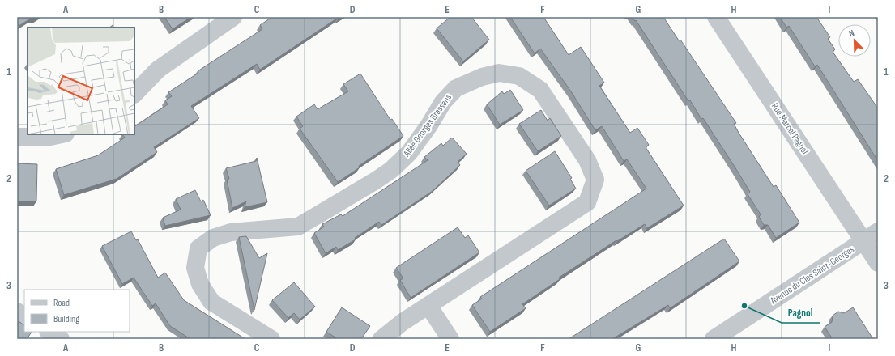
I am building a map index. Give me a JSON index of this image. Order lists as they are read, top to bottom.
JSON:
{
  "streets": {
    "street": ["Allée Georges Brassens", "Rue Marcel Pagnol", "Avenue du Clos Saint-Georges"]
  },
  "crossings": [
    ["Rue Marcel Pagnol", "Avenue du Clos Saint-Georges"]
  ],
  "places": ["Pagnol"],
  "legend": ["Road", "Building"],
  "north": "top left",
  "grid": {
    "columns": [
      "A",
      "B",
      "C",
      "D",
      "E",
      "F",
      "G",
      "H",
      "I"
    ],
    "rows": ["1", "2", "3"]
  }
}
